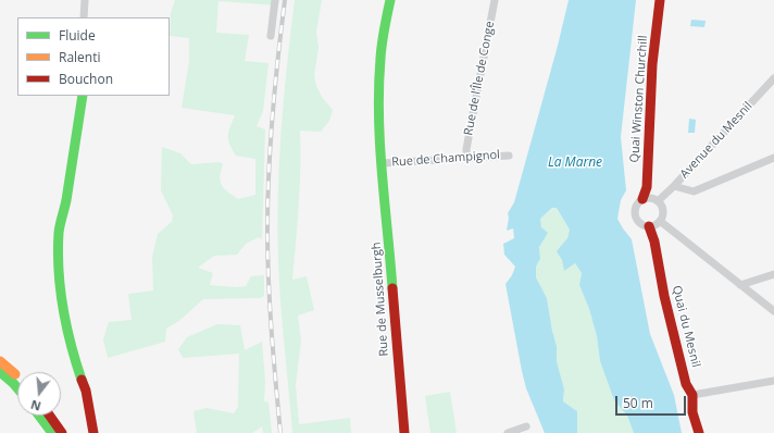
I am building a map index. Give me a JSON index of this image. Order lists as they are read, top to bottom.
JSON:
{
  "streets": {
    "street": [
      "Rue de l'Île de Conge",
      "Quai Winston Churchill",
      "Avenue du Mesnil",
      "Rue de Champignol",
      "Rue de Musselburgh",
      "Quai du Mesnil"
    ]
  },
  "crossings": [
    ["Rue de l'Île de Conge", "Rue de Champignol"],
    ["Quai Winston Churchill", "Avenue du Mesnil"],
    ["Quai Winston Churchill", "Quai du Mesnil"],
    ["Avenue du Mesnil", "Quai du Mesnil"],
    ["Rue de Champignol", "Rue de Musselburgh"]
  ],
  "water": ["La Marne"],
  "legend": ["Fluide", "Ralenti", "Bouchon"],
  "scale_bar": "50 m",
  "north": "bottom"
}
